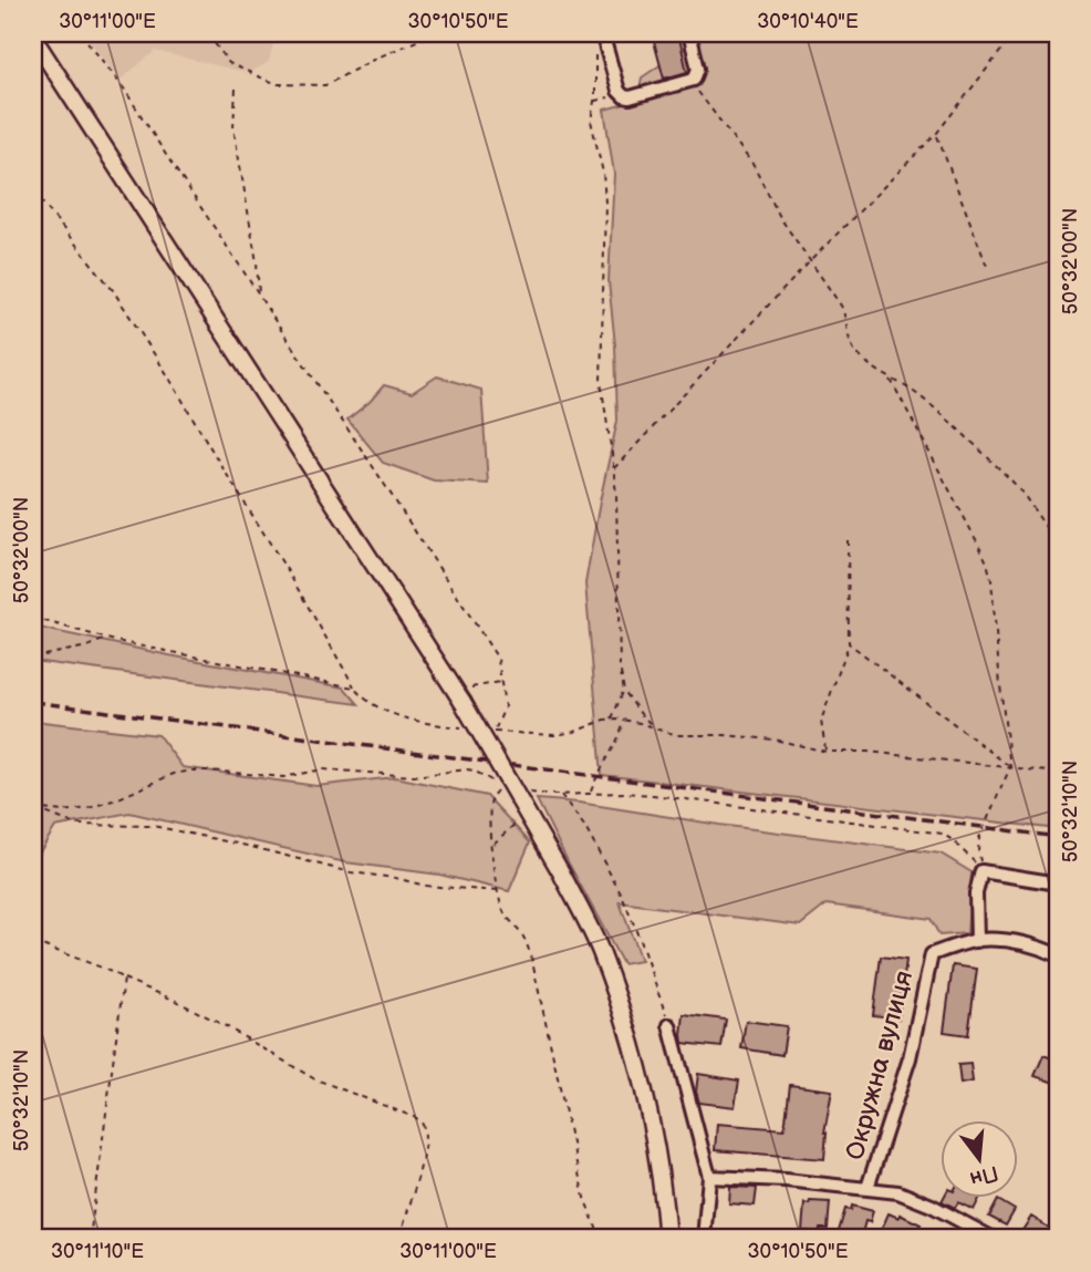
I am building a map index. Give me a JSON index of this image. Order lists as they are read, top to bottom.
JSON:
{
  "streets": {
    "street": ["Окружна вулиця"]
  },
  "north": "bottom",
  "coordinates": [
    "30°11'00\"E",
    "30°10'50\"E",
    "30°10'40\"E",
    "50°32'00\"N",
    "50°32'10\"N",
    "30°11'10\"E"
  ]
}
